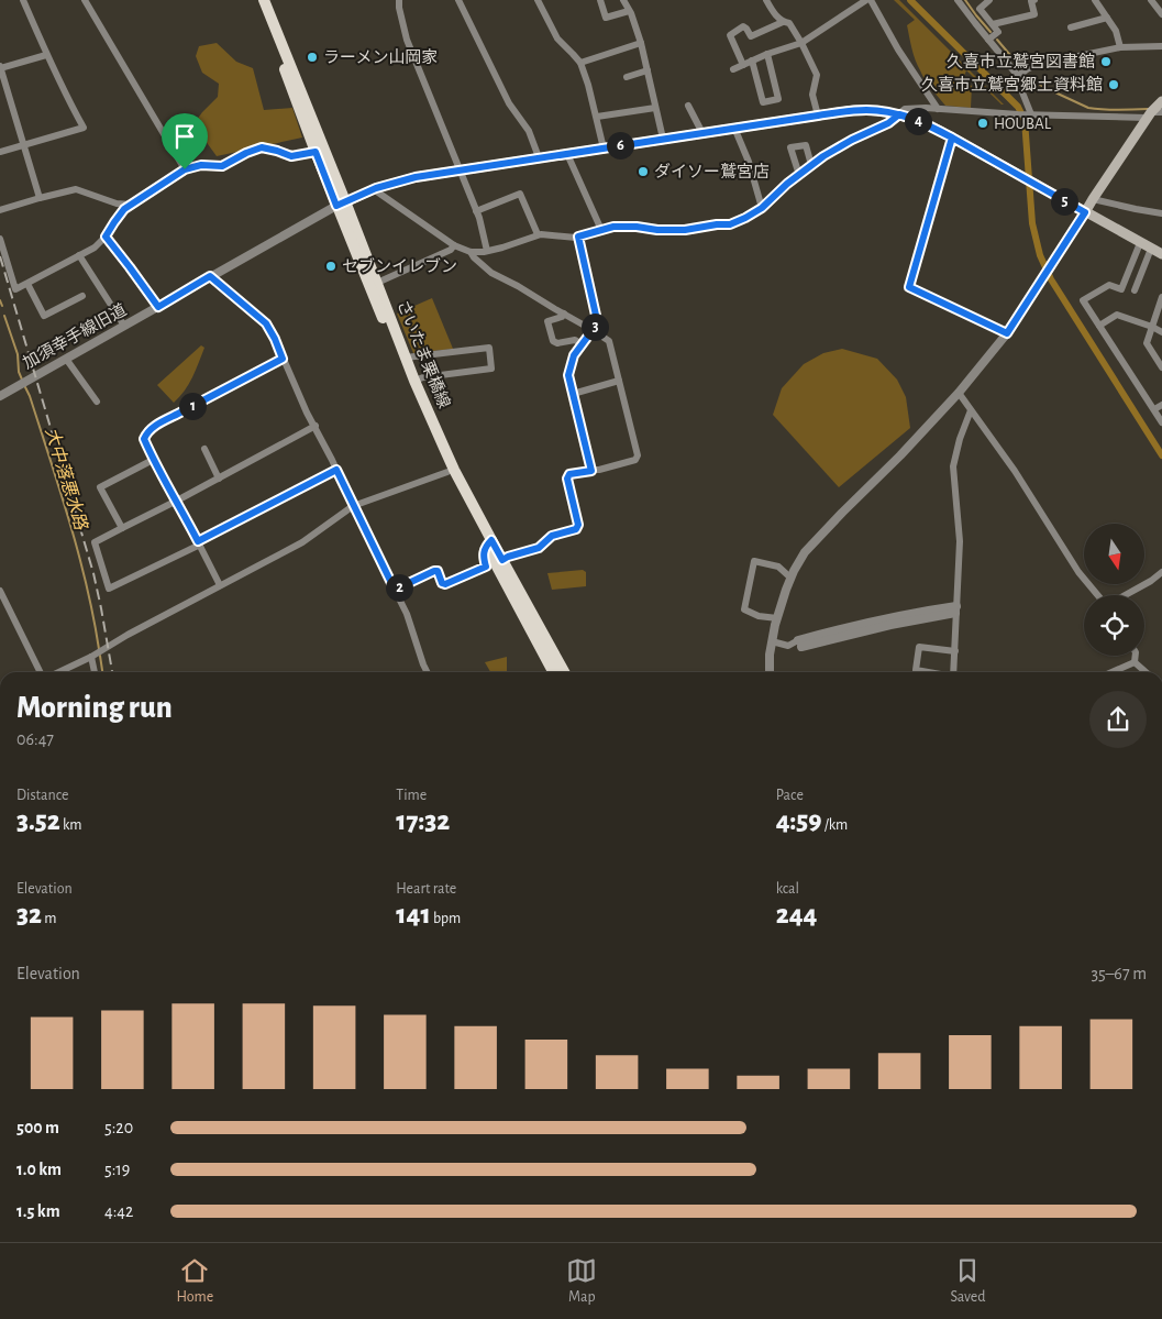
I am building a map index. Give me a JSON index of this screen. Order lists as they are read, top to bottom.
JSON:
{
  "streets": {
    "main road": ["さいたま栗橋線"],
    "street": ["加須幸手線旧道"]
  },
  "crossings": [
    ["加須幸手線旧道", "さいたま栗橋線"]
  ],
  "water": ["大中落悪水路"],
  "places": [
    "ラーメン山岡家",
    "久喜市立鷲宮図書館",
    "久喜市立鷲宮郷土資料館",
    "HOUBAL",
    "ダイソー鷲宮店",
    "セブンイレブン"
  ],
  "north": "bottom",
  "page": {
    "pins": [
      "4",
      "6",
      "5",
      "3",
      "1",
      "2"
    ],
    "heading": ["Morning run", "06:47"],
    "stats": [
      ["Distance", "3.52 km"],
      ["Time", "17:32"],
      ["Pace", "4:59 /km"],
      ["Elevation", "32 m"],
      ["Heart rate", "141 bpm"],
      ["kcal", "244"]
    ],
    "chart": ["Elevation", "35–67 m"],
    "list": [
      {
        "name": "500 m",
        "note": "5:20"
      },
      {
        "name": "1.0 km",
        "note": "5:19"
      },
      {
        "name": "1.5 km",
        "note": "4:42"
      }
    ],
    "tabs": ["Home", "Map", "Saved"]
  }
}
